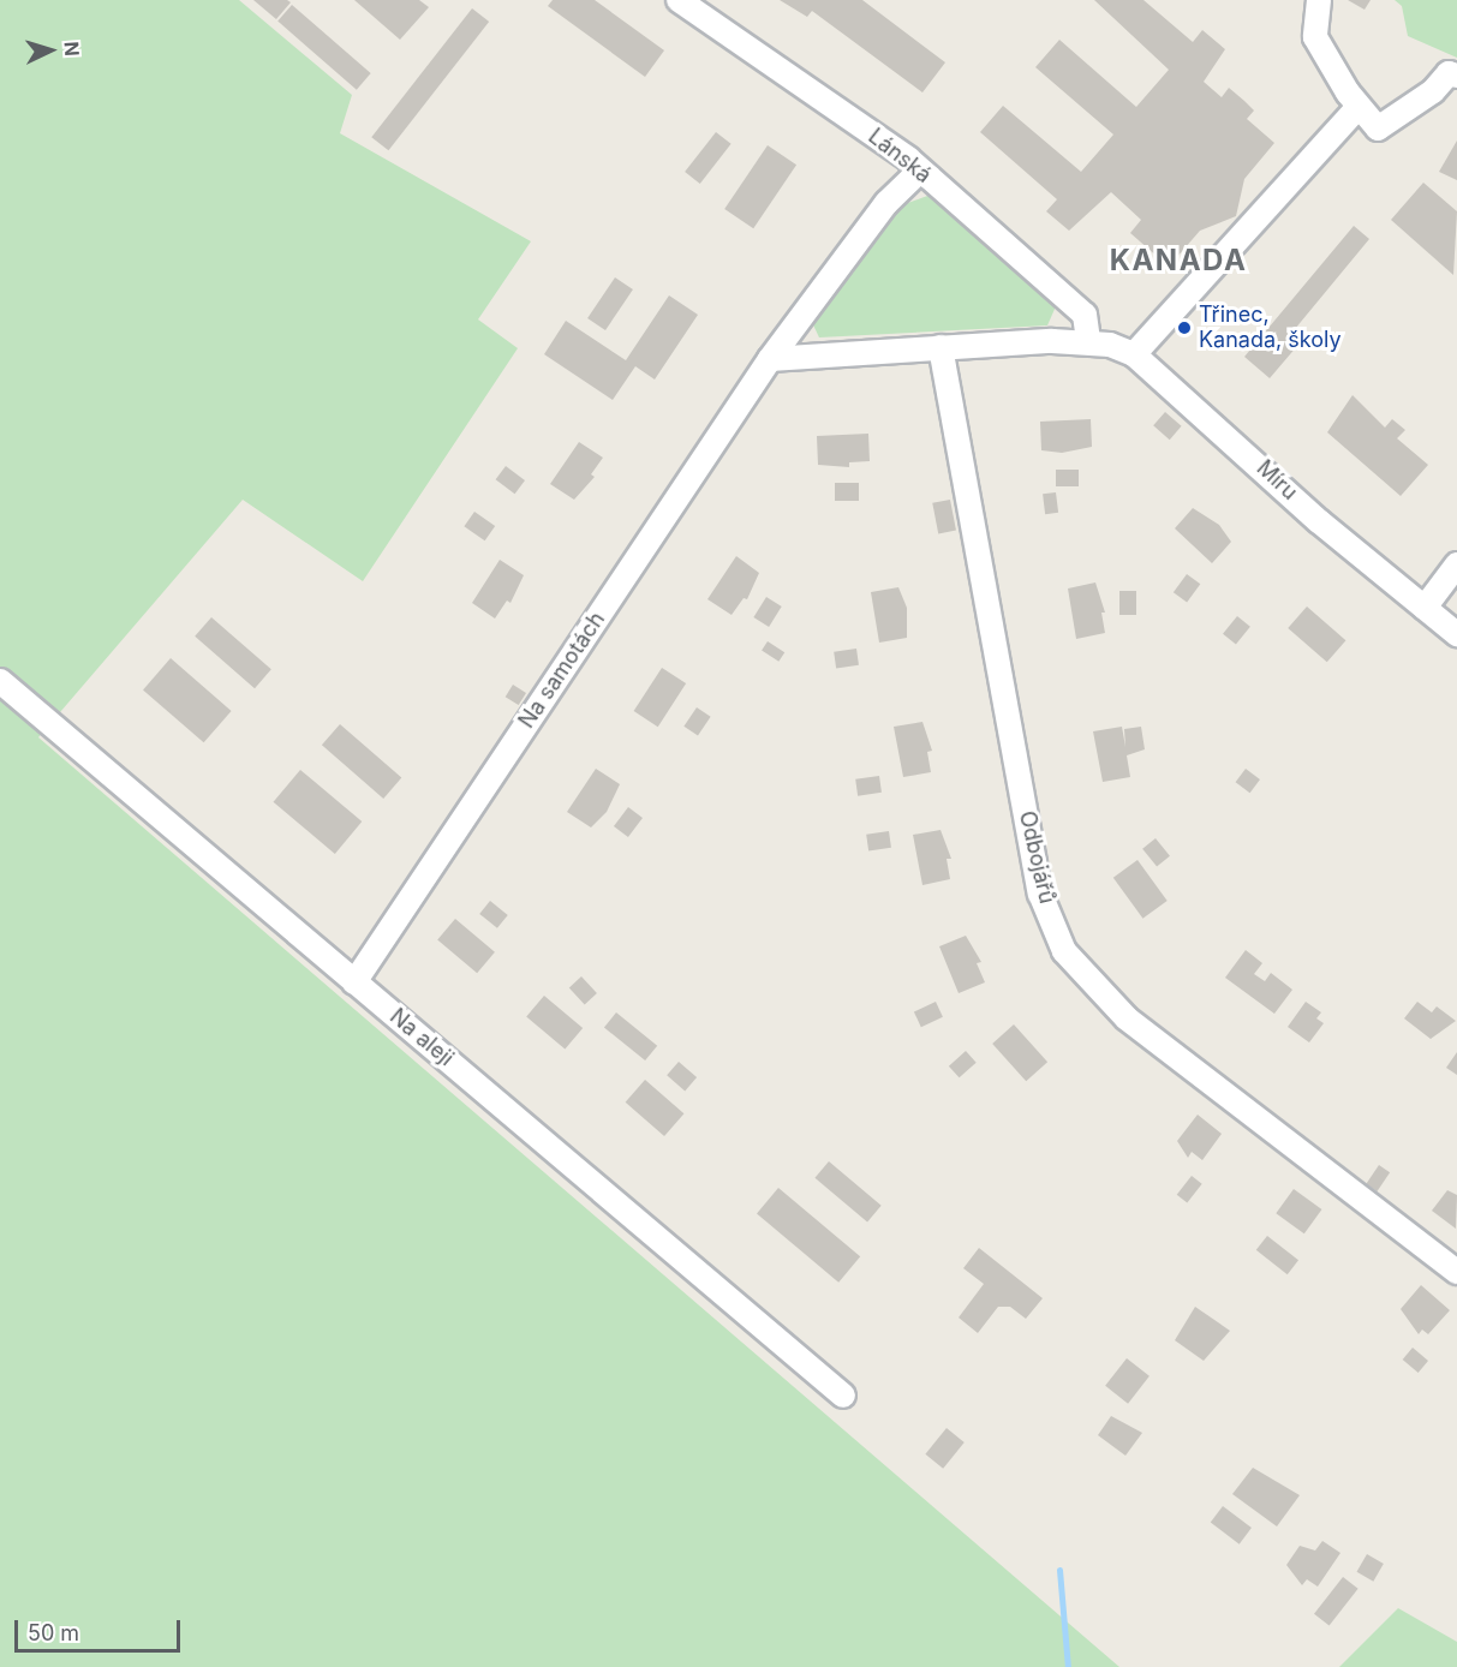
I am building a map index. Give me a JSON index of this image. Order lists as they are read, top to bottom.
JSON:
{
  "streets": {
    "street": [
      "Lánská",
      "Míru",
      "Na samotách",
      "Odbojářů",
      "Na aleji"
    ]
  },
  "crossings": [
    ["Lánská", "Míru"],
    ["Lánská", "Na samotách"],
    ["Na samotách", "Na aleji"]
  ],
  "districts": ["KANADA"],
  "places": ["Třinec, Kanada, školy"],
  "scale_bar": "50 m",
  "north": "right"
}
